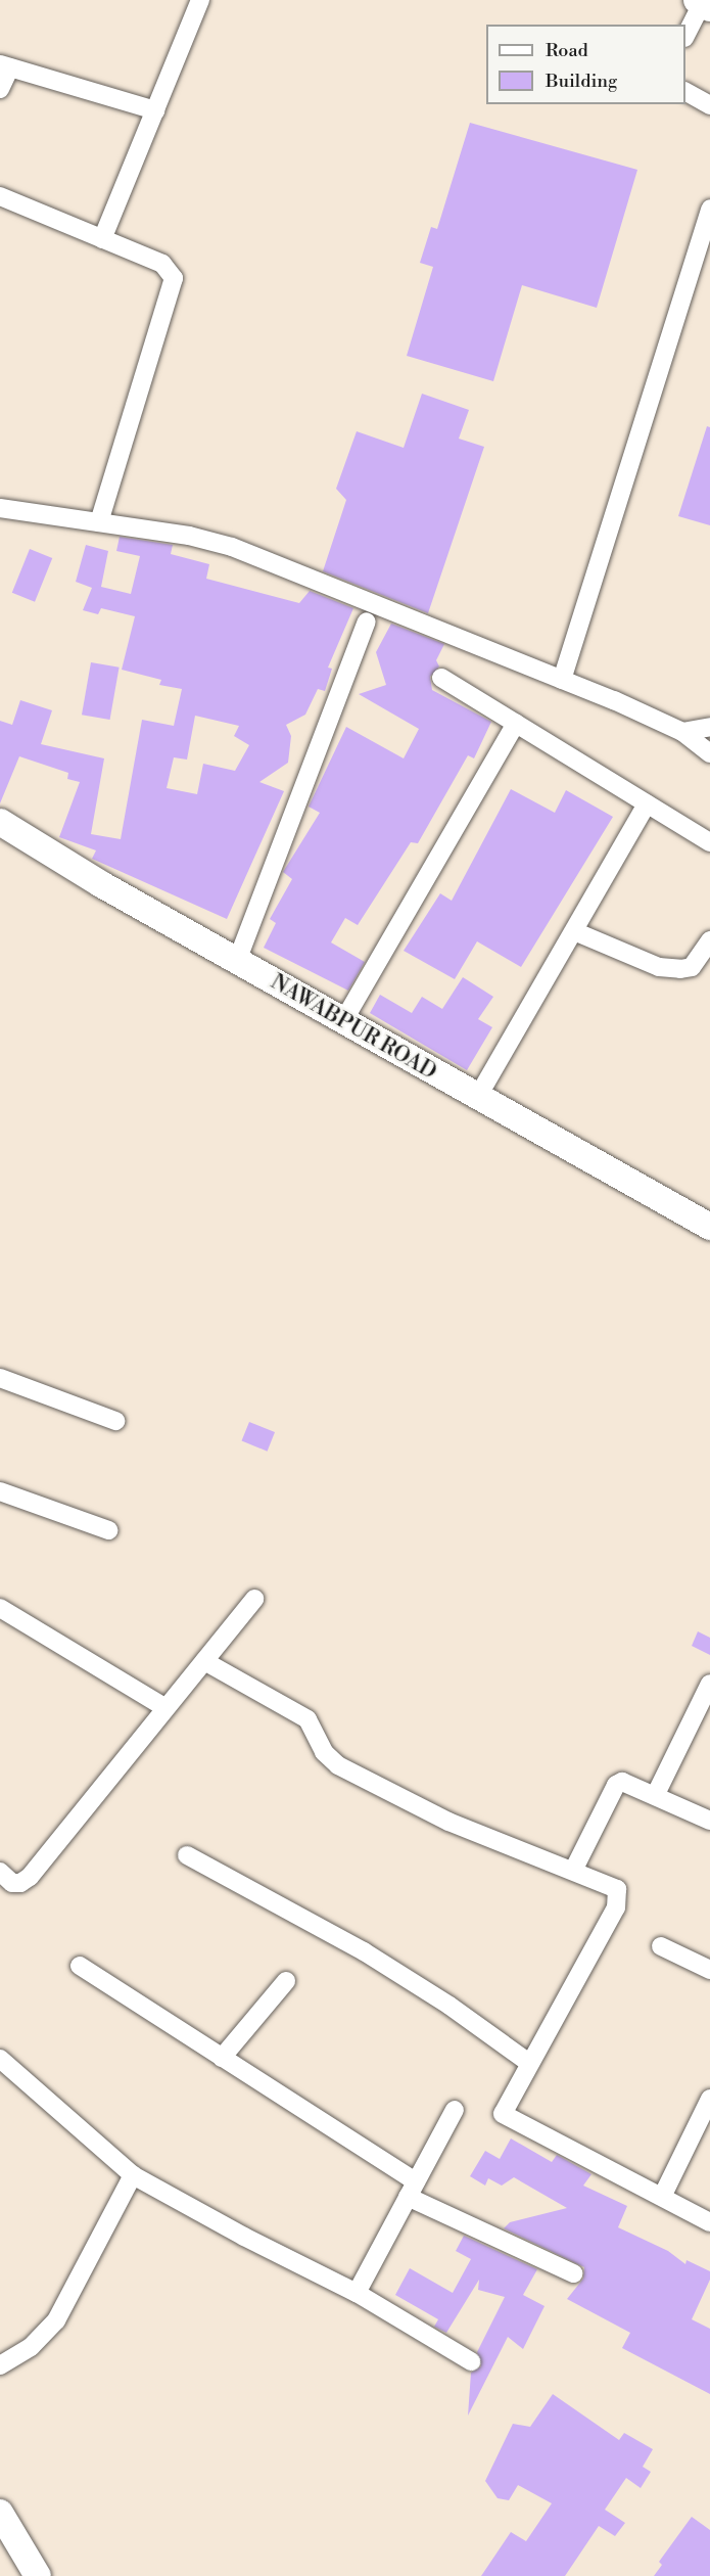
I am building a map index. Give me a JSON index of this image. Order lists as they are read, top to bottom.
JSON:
{
  "streets": {
    "street": ["NAWABPUR ROAD"]
  },
  "legend": ["Road", "Building"]
}
